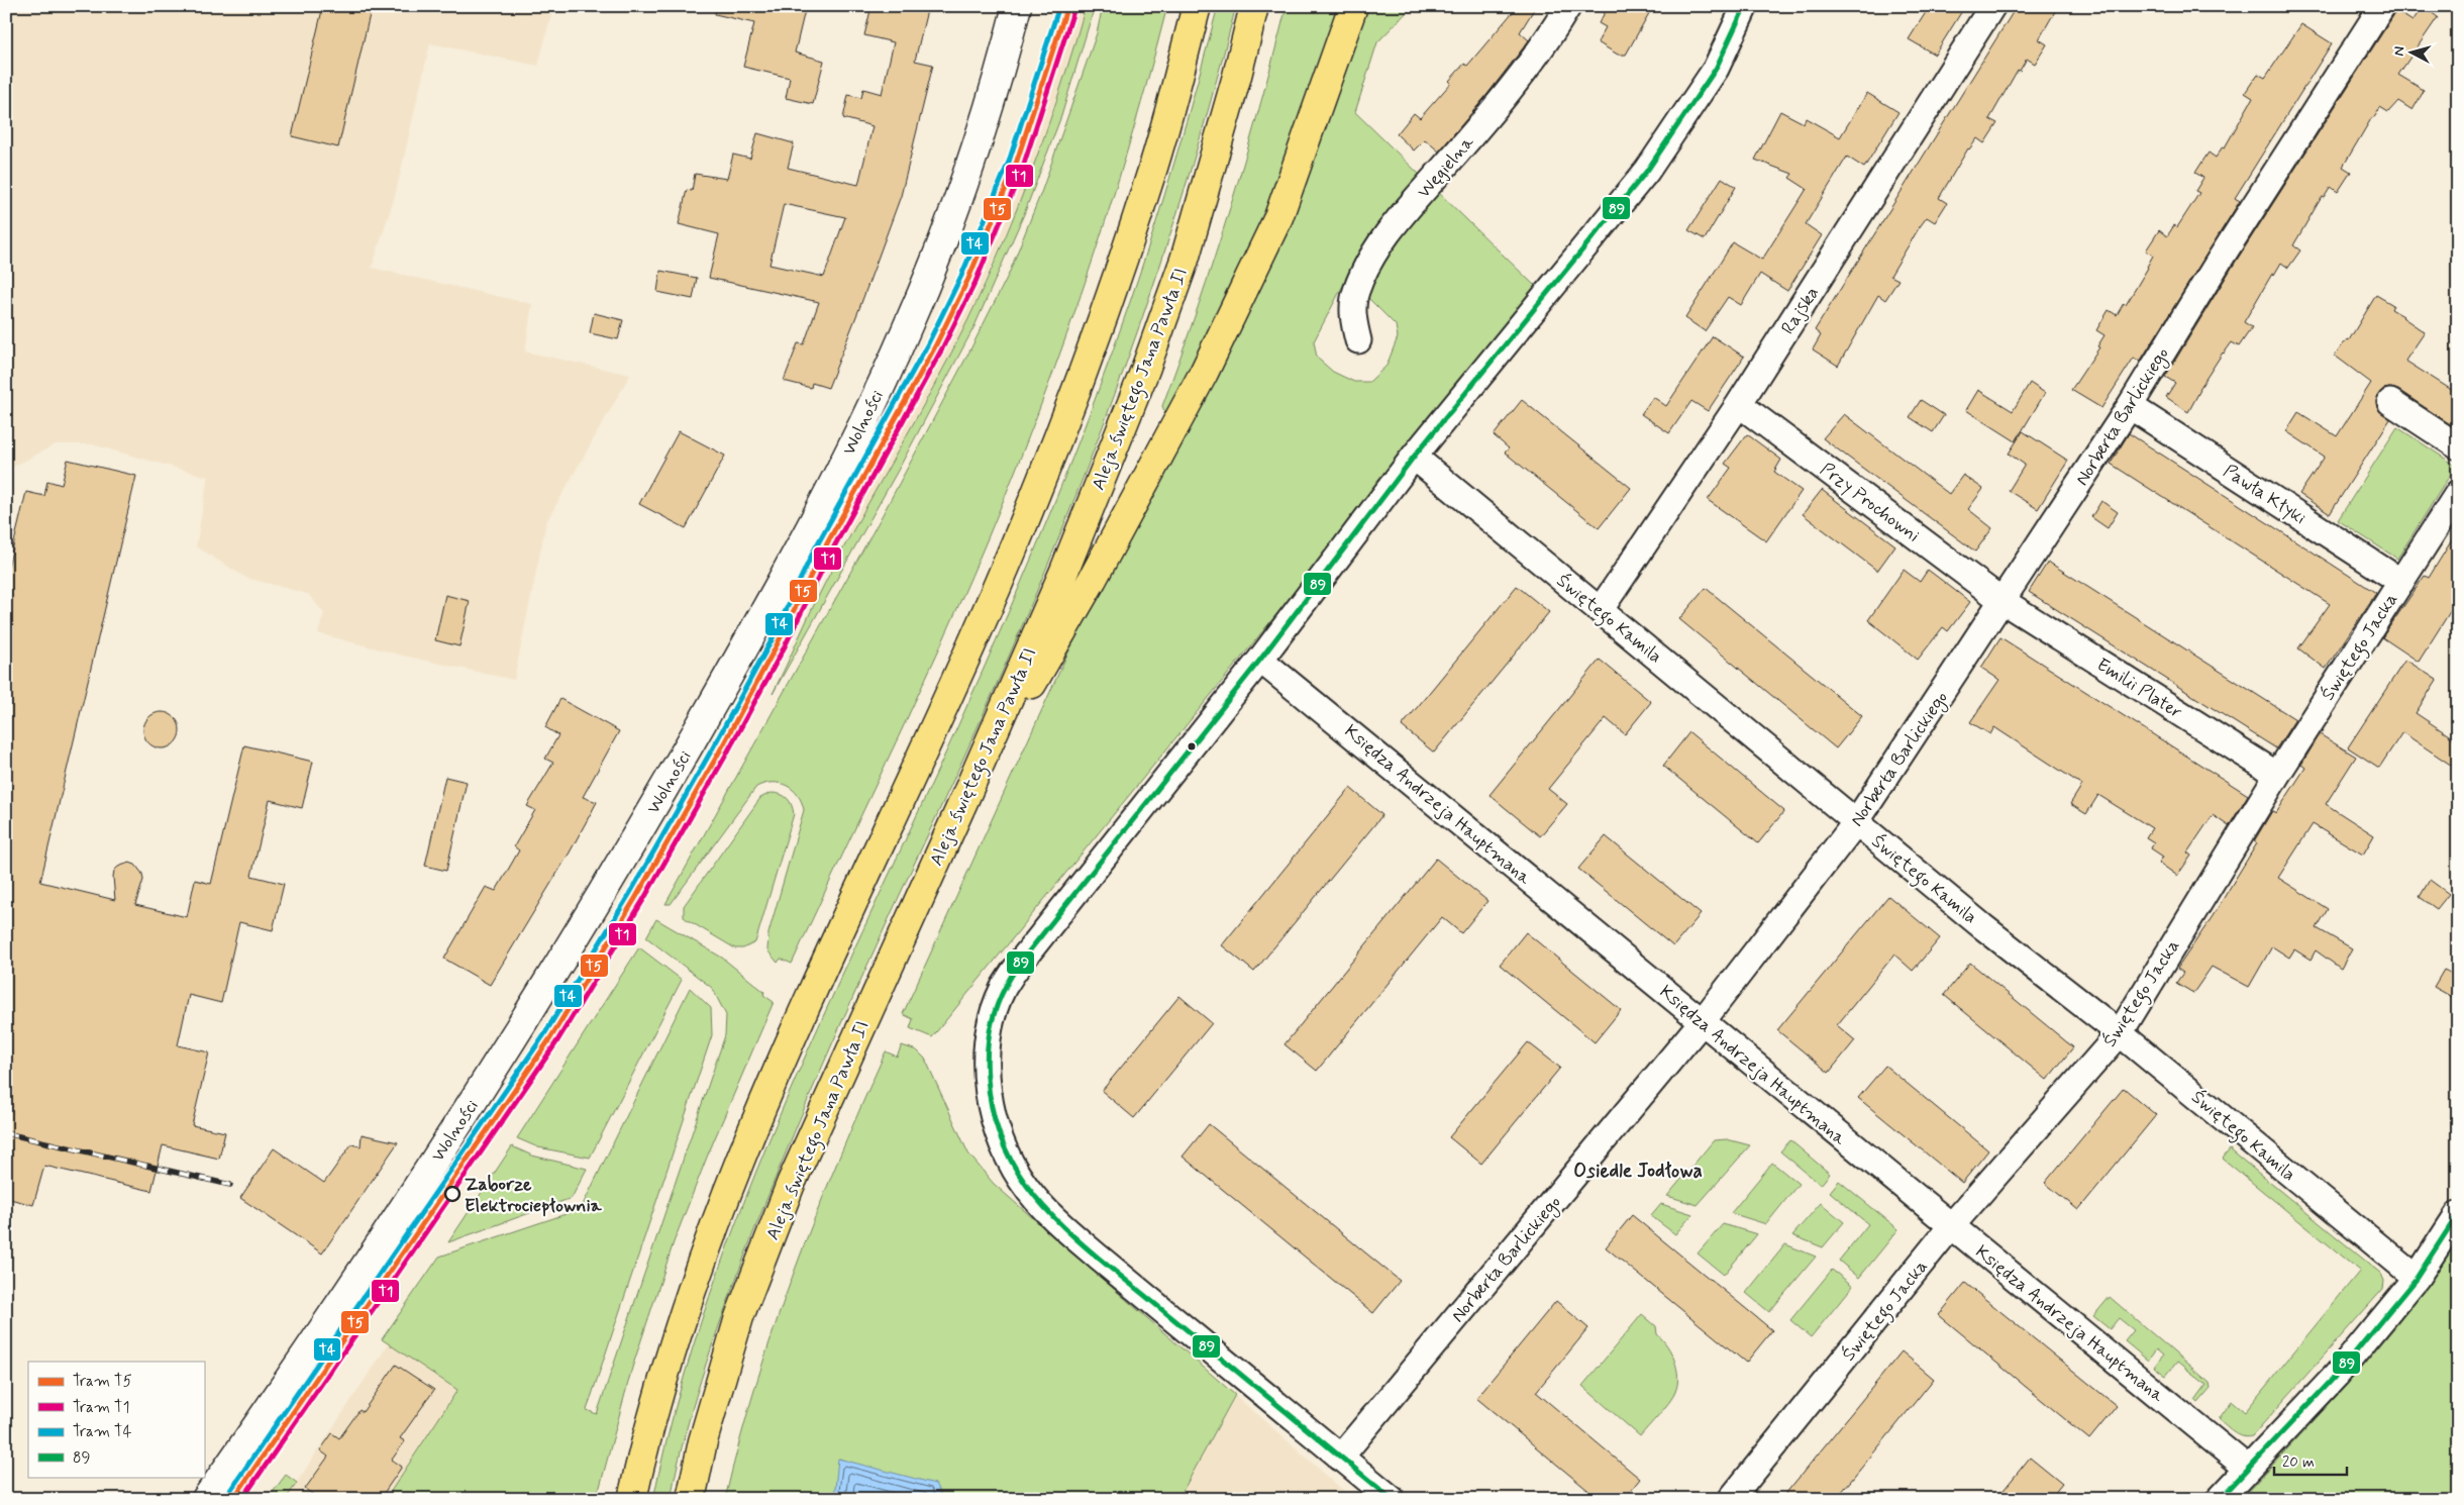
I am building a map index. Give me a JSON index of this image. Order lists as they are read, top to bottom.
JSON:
{
  "streets": {
    "main road": ["Aleja świętego Jana Pawła II"],
    "street": [
      "Węgielna",
      "Rajska",
      "Norberta Barlickiego",
      "Wolności",
      "Pawła Kłyki",
      "Przy Prochowni",
      "Świętego Kamila",
      "Świętego Jacka",
      "Emilii Plater",
      "Księdza Andrzeja Hauptmana"
    ]
  },
  "crossings": [
    ["Rajska", "Przy Prochowni"],
    ["Rajska", "Świętego Kamila"],
    ["Norberta Barlickiego", "Pawła Kłyki"],
    ["Norberta Barlickiego", "Przy Prochowni"],
    ["Norberta Barlickiego", "Świętego Kamila"],
    ["Norberta Barlickiego", "Emilii Plater"],
    ["Norberta Barlickiego", "Księdza Andrzeja Hauptmana"],
    ["Pawła Kłyki", "Świętego Jacka"],
    ["Przy Prochowni", "Emilii Plater"],
    ["Świętego Kamila", "Świętego Jacka"],
    ["Świętego Jacka", "Emilii Plater"],
    ["Świętego Jacka", "Księdza Andrzeja Hauptmana"]
  ],
  "districts": ["Osiedle Jodłowa"],
  "places": ["Zaborze Elektrociepłownia"],
  "lines": [
    "tram line T5",
    "tram line T4",
    "transit line 89",
    "tram line T1"
  ],
  "legend": [
    "Tram T5",
    "Tram T1",
    "Tram T4",
    "89"
  ],
  "scale_bar": "20 m",
  "north": "left"
}
